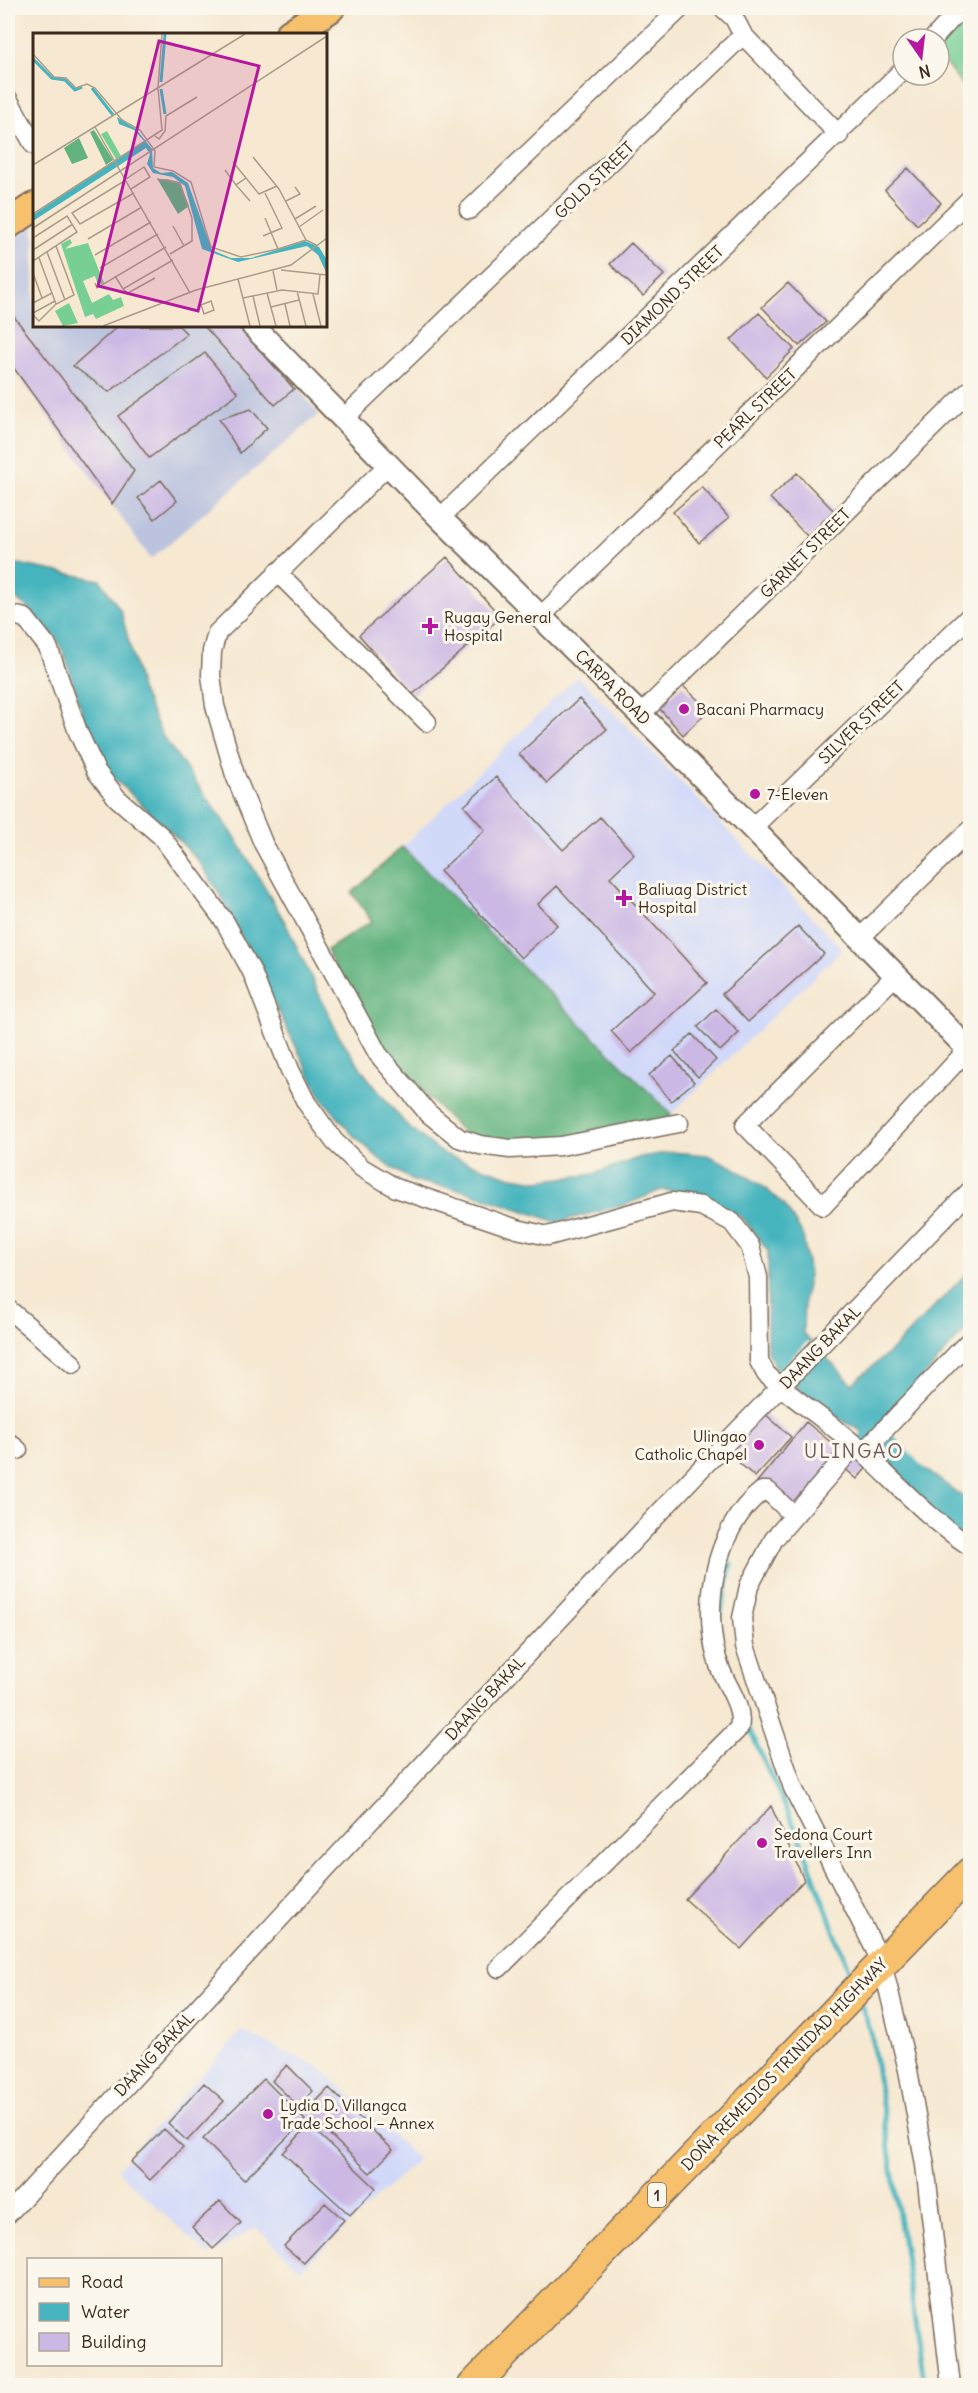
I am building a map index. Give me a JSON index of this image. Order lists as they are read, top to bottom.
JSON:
{
  "streets": {
    "highway": ["DOÑA REMEDIOS TRINIDAD HIGHWAY", "1"],
    "street": [
      "GOLD STREET",
      "DIAMOND STREET",
      "PEARL STREET",
      "GARNET STREET",
      "CARPA ROAD",
      "SILVER STREET",
      "DAANG BAKAL"
    ]
  },
  "crossings": [
    ["GOLD STREET", "CARPA ROAD"],
    ["DIAMOND STREET", "CARPA ROAD"],
    ["PEARL STREET", "CARPA ROAD"],
    ["GARNET STREET", "CARPA ROAD"],
    ["CARPA ROAD", "SILVER STREET"]
  ],
  "districts": ["ULINGAO"],
  "places": {
    "health": ["Rugay General Hospital", "Baliuag District Hospital"],
    "other": [
      "Bacani Pharmacy",
      "7-Eleven",
      "Ulingao Catholic Chapel",
      "Sedona Court Travellers Inn",
      "Lydia D. Villangca Trade School – Annex"
    ]
  },
  "legend": ["Road", "Water", "Building"],
  "north": "bottom"
}
